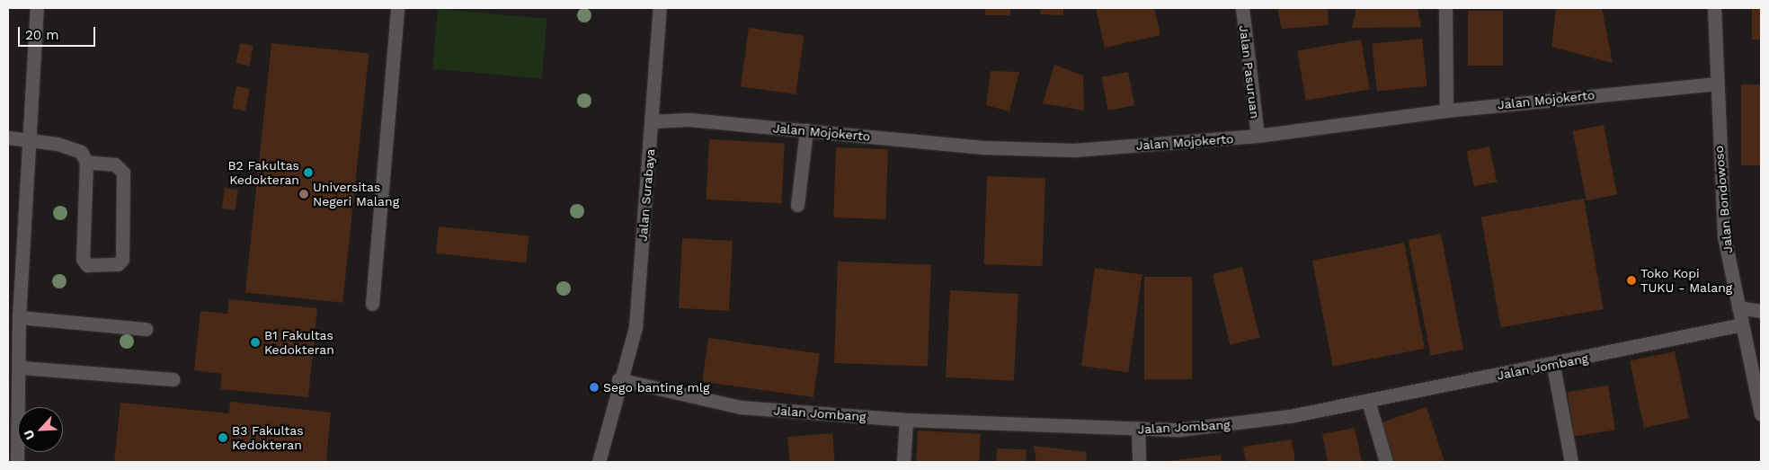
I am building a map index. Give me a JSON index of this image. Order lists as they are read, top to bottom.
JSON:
{
  "streets": {
    "main road": [
      "Jalan Pasuruan",
      "Jalan Mojokerto",
      "Jalan Surabaya",
      "Jalan Bondowoso",
      "Jalan Jombang"
    ]
  },
  "crossings": [
    ["Jalan Pasuruan", "Jalan Mojokerto"],
    ["Jalan Mojokerto", "Jalan Surabaya"],
    ["Jalan Mojokerto", "Jalan Bondowoso"],
    ["Jalan Surabaya", "Jalan Jombang"],
    ["Jalan Bondowoso", "Jalan Jombang"]
  ],
  "places": [
    "B2 Fakultas Kedokteran",
    "Universitas Negeri Malang",
    "Toko Kopi TUKU - Malang",
    "B1 Fakultas Kedokteran",
    "Sego banting mlg",
    "B3 Fakultas Kedokteran"
  ],
  "scale_bar": "20 m",
  "north": "bottom left"
}
